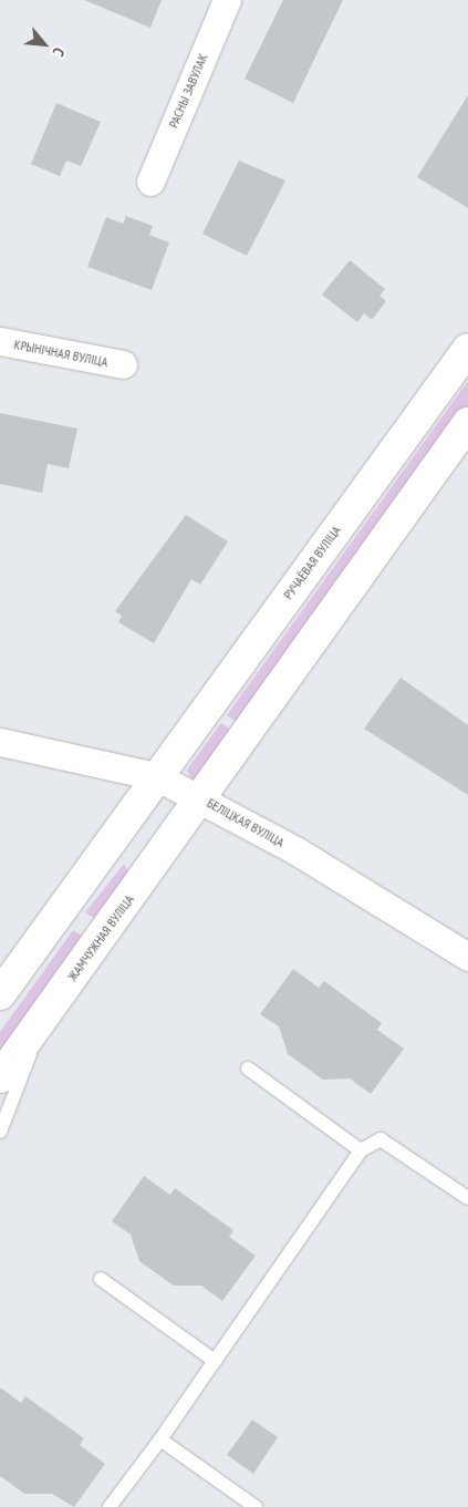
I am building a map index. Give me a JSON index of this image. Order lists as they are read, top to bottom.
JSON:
{
  "streets": {
    "main road": ["РУЧАЁВАЯ ВУЛІЦА", "ЖАМЧУЖНАЯ ВУЛІЦА"],
    "street": ["РАСНЫ ЗАВУЛАК", "КРЫНІЧНАЯ ВУЛІЦА", "БЕЛІЦКАЯ ВУЛІЦА"]
  },
  "crossings": [
    ["РУЧАЁВАЯ ВУЛІЦА", "БЕЛІЦКАЯ ВУЛІЦА"],
    ["БЕЛІЦКАЯ ВУЛІЦА", "ЖАМЧУЖНАЯ ВУЛІЦА"]
  ],
  "north": "bottom right"
}
